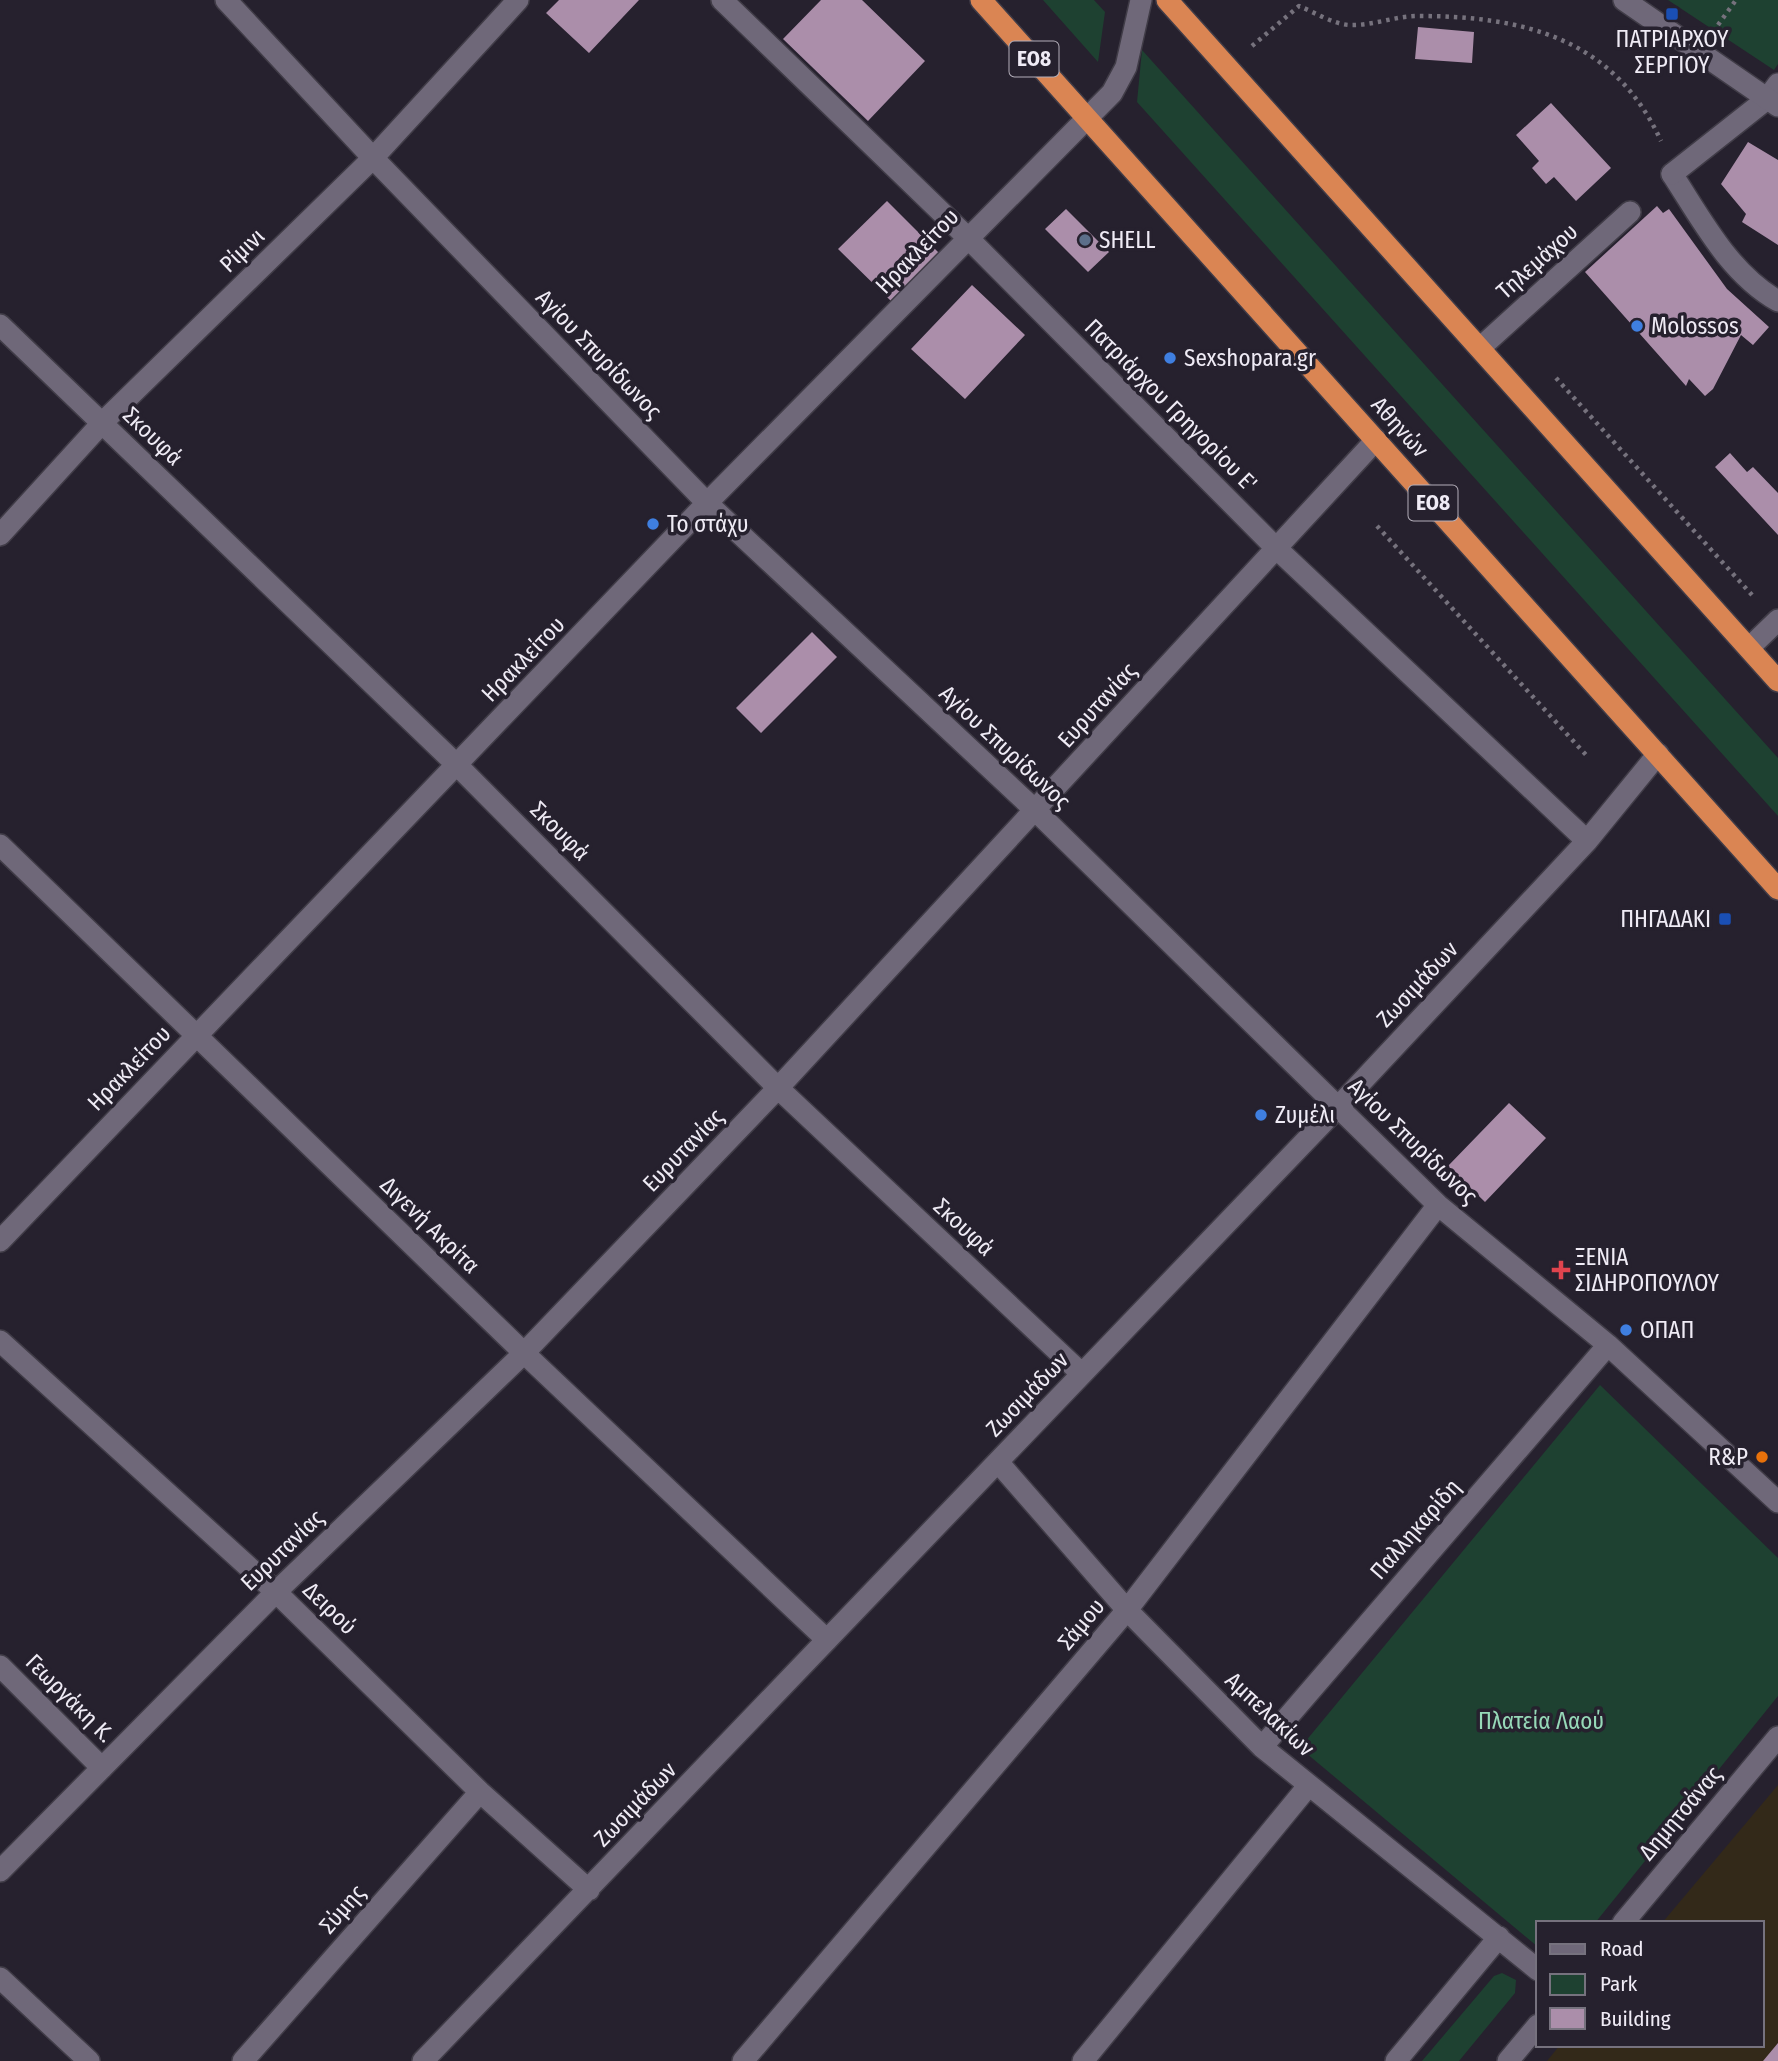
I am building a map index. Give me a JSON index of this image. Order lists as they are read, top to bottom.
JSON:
{
  "streets": {
    "highway": ["ΕΟ8", "Αθηνών"],
    "street": [
      "Ρίμινι",
      "Ηρακλείτου",
      "Τηλεμάχου",
      "Αγίου Σπυρίδωνος",
      "Πατριάρχου Γρηγορίου Ε'",
      "Σκουφά",
      "Ευρυτανίας",
      "Ζωσιμάδων",
      "Διγενή Ακρίτα",
      "Παλληκαρίδη",
      "Δειρού",
      "Σάμου",
      "Γεωργάκη Κ.",
      "Αμπελακίων",
      "Δημητσάνας",
      "Σύμης"
    ]
  },
  "crossings": [
    ["Ρίμινι", "Αγίου Σπυρίδωνος"],
    ["Ρίμινι", "Σκουφά"],
    ["Ηρακλείτου", "Αγίου Σπυρίδωνος"],
    ["Ηρακλείτου", "Πατριάρχου Γρηγορίου Ε'"],
    ["Ηρακλείτου", "Αθηνών"],
    ["Ηρακλείτου", "Σκουφά"],
    ["Ηρακλείτου", "Διγενή Ακρίτα"],
    ["Αγίου Σπυρίδωνος", "Ευρυτανίας"],
    ["Αγίου Σπυρίδωνος", "Ζωσιμάδων"],
    ["Αγίου Σπυρίδωνος", "Παλληκαρίδη"],
    ["Αγίου Σπυρίδωνος", "Σάμου"],
    ["Πατριάρχου Γρηγορίου Ε'", "Ευρυτανίας"],
    ["Πατριάρχου Γρηγορίου Ε'", "Ζωσιμάδων"],
    ["Αθηνών", "Ευρυτανίας"],
    ["Αθηνών", "Ζωσιμάδων"],
    ["Σκουφά", "Ευρυτανίας"],
    ["Σκουφά", "Ζωσιμάδων"],
    ["Ευρυτανίας", "Διγενή Ακρίτα"],
    ["Ευρυτανίας", "Δειρού"],
    ["Ευρυτανίας", "Γεωργάκη Κ."],
    ["Ζωσιμάδων", "Διγενή Ακρίτα"],
    ["Ζωσιμάδων", "Δειρού"],
    ["Ζωσιμάδων", "Αμπελακίων"],
    ["Παλληκαρίδη", "Αμπελακίων"],
    ["Δειρού", "Σύμης"],
    ["Σάμου", "Αμπελακίων"]
  ],
  "parks": ["Πλατεία Λαού"],
  "places": {
    "transit": ["ΠΑΤΡΙΑΡΧΟΥ ΣΕΡΓΙΟΥ", "ΠΗΓΑΔΑΚΙ"],
    "other": [
      "SHELL",
      "Molossos",
      "Sexshopara.gr",
      "Το στάχυ",
      "Ζυμέλι",
      "ΟΠΑΠ",
      "R&P"
    ],
    "health": ["ΞΕΝΙΑ ΣΙΔΗΡΟΠΟΥΛΟΥ"]
  },
  "legend": ["Road", "Park", "Building"]
}
